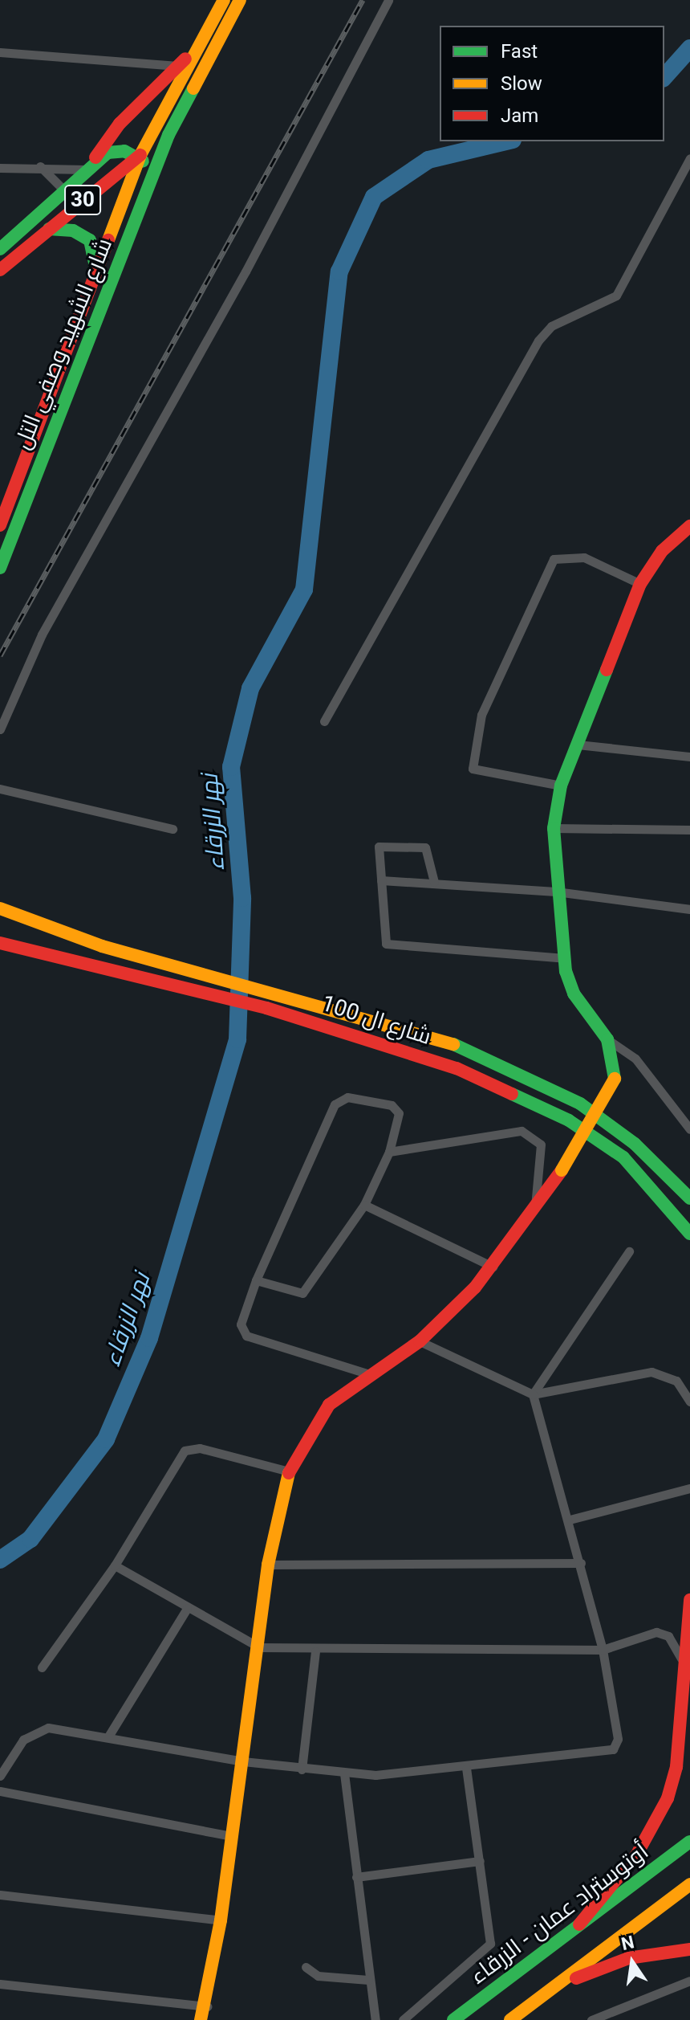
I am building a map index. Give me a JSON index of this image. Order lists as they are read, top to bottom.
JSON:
{
  "streets": {
    "main road": [
      "30",
      "شارع الشهيد وصفي التل",
      "شارع ال 100",
      "أوتوستراد عمان - الزرقاء"
    ]
  },
  "crossings": [
    ["30", "شارع الشهيد وصفي التل"]
  ],
  "water": ["نهر الزرقاء"],
  "legend": ["Fast", "Slow", "Jam"],
  "north": "top"
}
